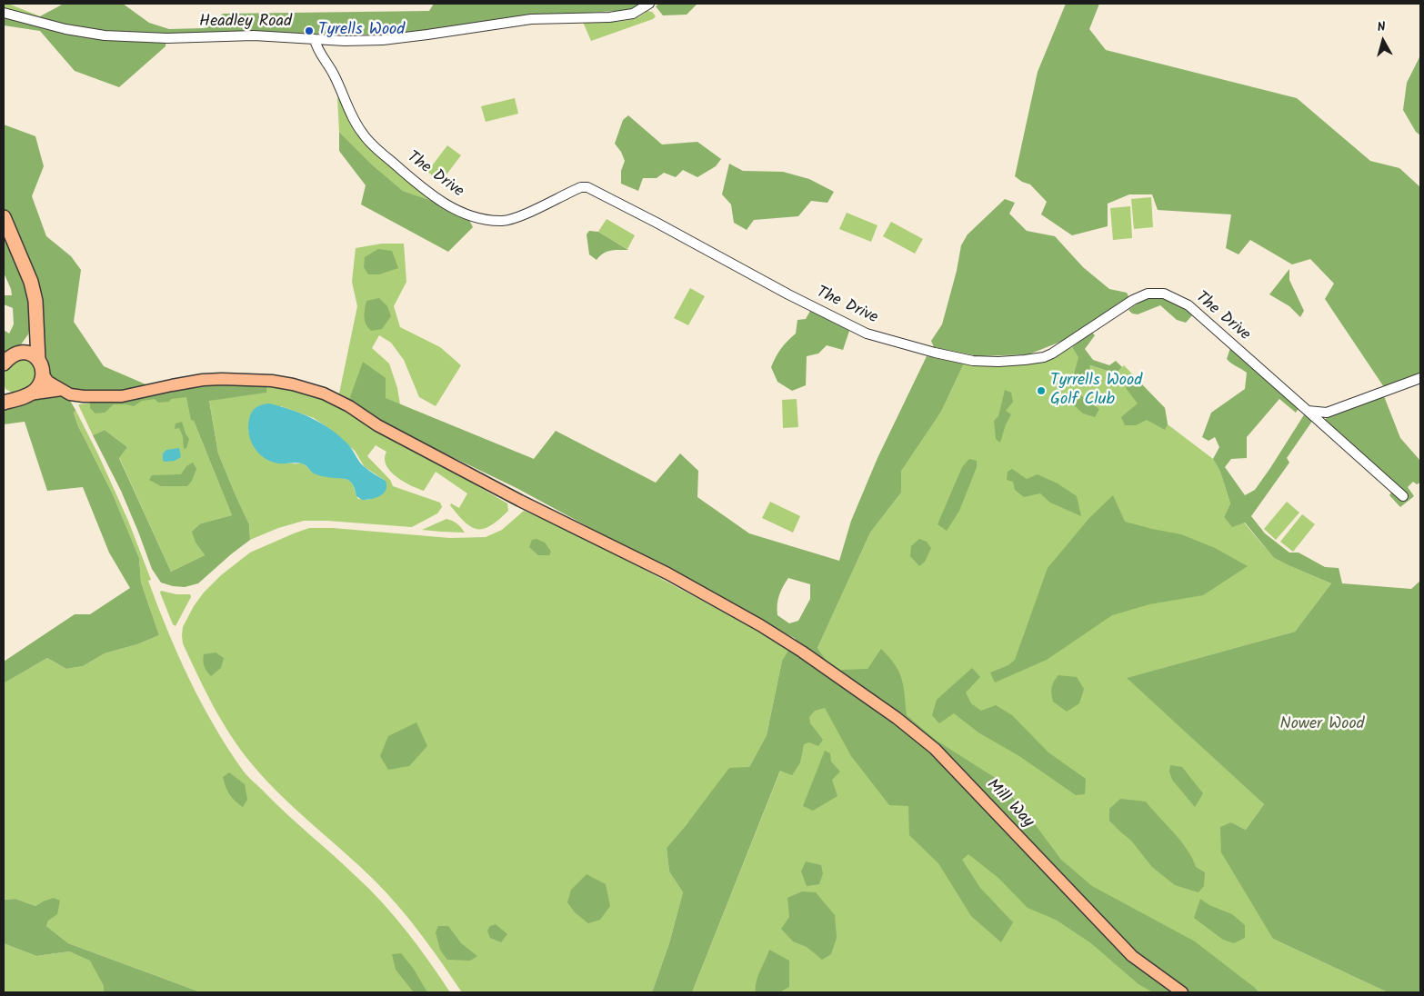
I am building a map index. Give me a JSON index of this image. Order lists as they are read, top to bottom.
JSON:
{
  "streets": {
    "main road": ["Mill Way"],
    "street": ["Headley Road", "The Drive"]
  },
  "crossings": [
    ["Headley Road", "The Drive"]
  ],
  "parks": ["Nower Wood"],
  "places": ["Tyrells Wood", "Tyrrells Wood Golf Club"],
  "north": "top"
}
